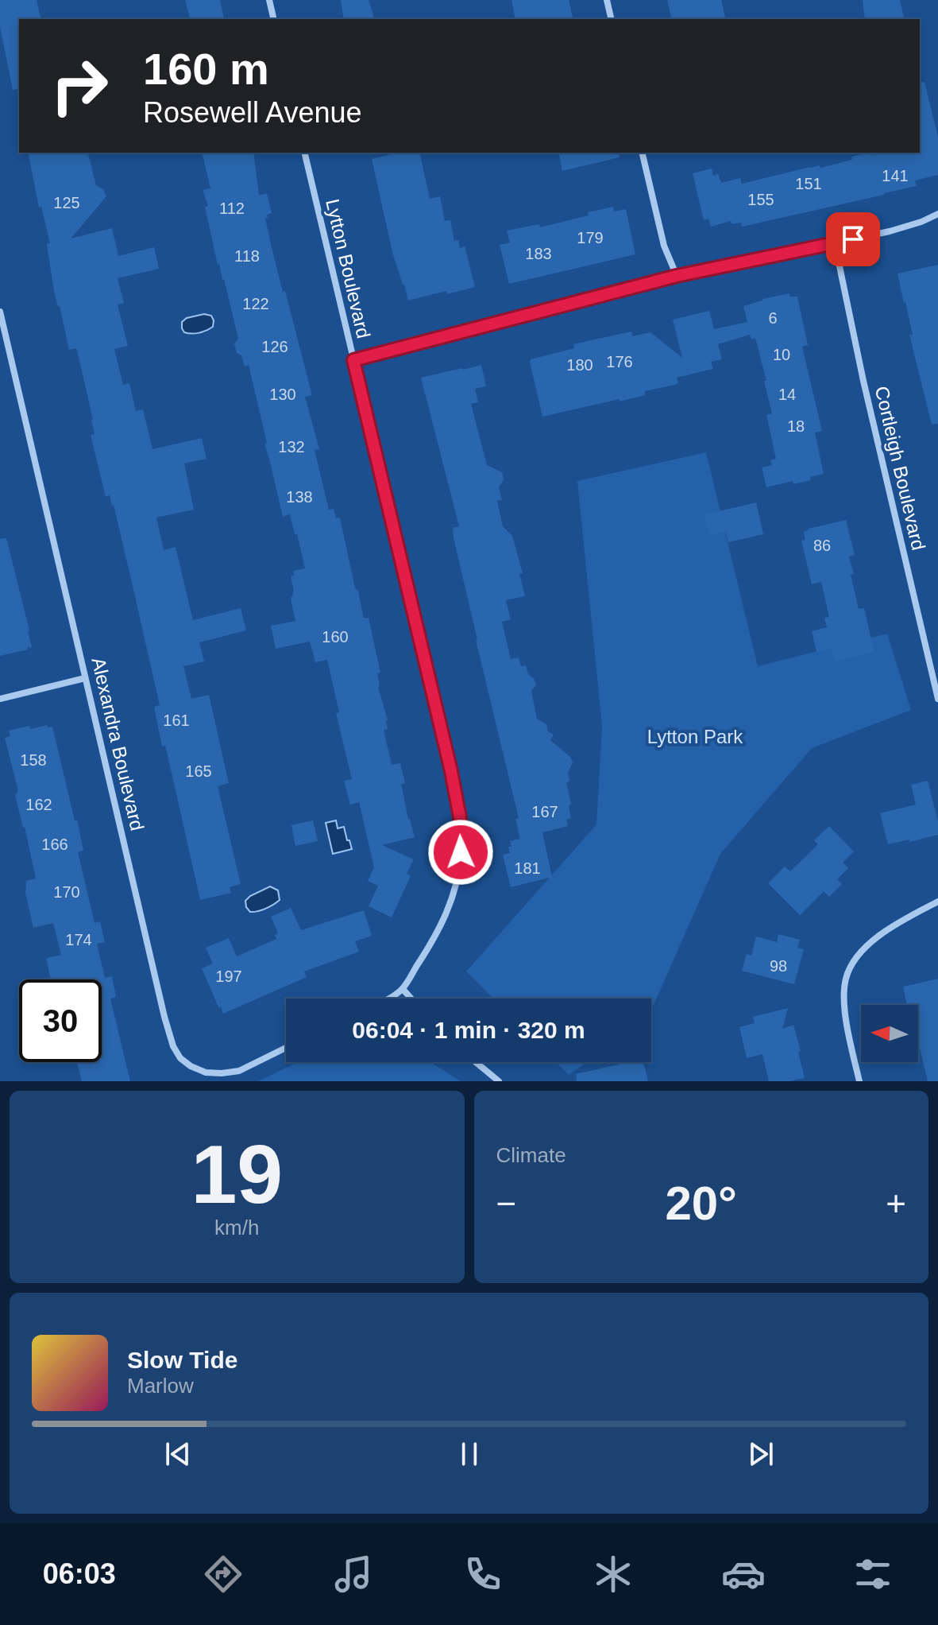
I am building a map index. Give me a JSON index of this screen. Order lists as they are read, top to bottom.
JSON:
{
  "streets": {
    "street": ["Lytton Boulevard", "Cortleigh Boulevard", "Alexandra Boulevard"]
  },
  "parks": ["Lytton Park"],
  "house_numbers": [
    "141",
    "151",
    "155",
    "125",
    "112",
    "179",
    "183",
    "118",
    "122",
    "6",
    "126",
    "10",
    "176",
    "180",
    "130",
    "14",
    "18",
    "132",
    "138",
    "86",
    "160",
    "161",
    "158",
    "165",
    "162",
    "167",
    "166",
    "181",
    "170",
    "174",
    "98",
    "197"
  ],
  "north": "left",
  "page": {
    "turn": ["160 m", "Rosewell Avenue"],
    "limit": "30",
    "trip": "06:04 · 1 min · 320 m",
    "tile": [
      ["19", "km/h"],
      "Climate"
    ],
    "heat": ["−", "20°", "+"],
    "song": ["Slow Tide", "Marlow"],
    "tabs": "06:03"
  }
}
